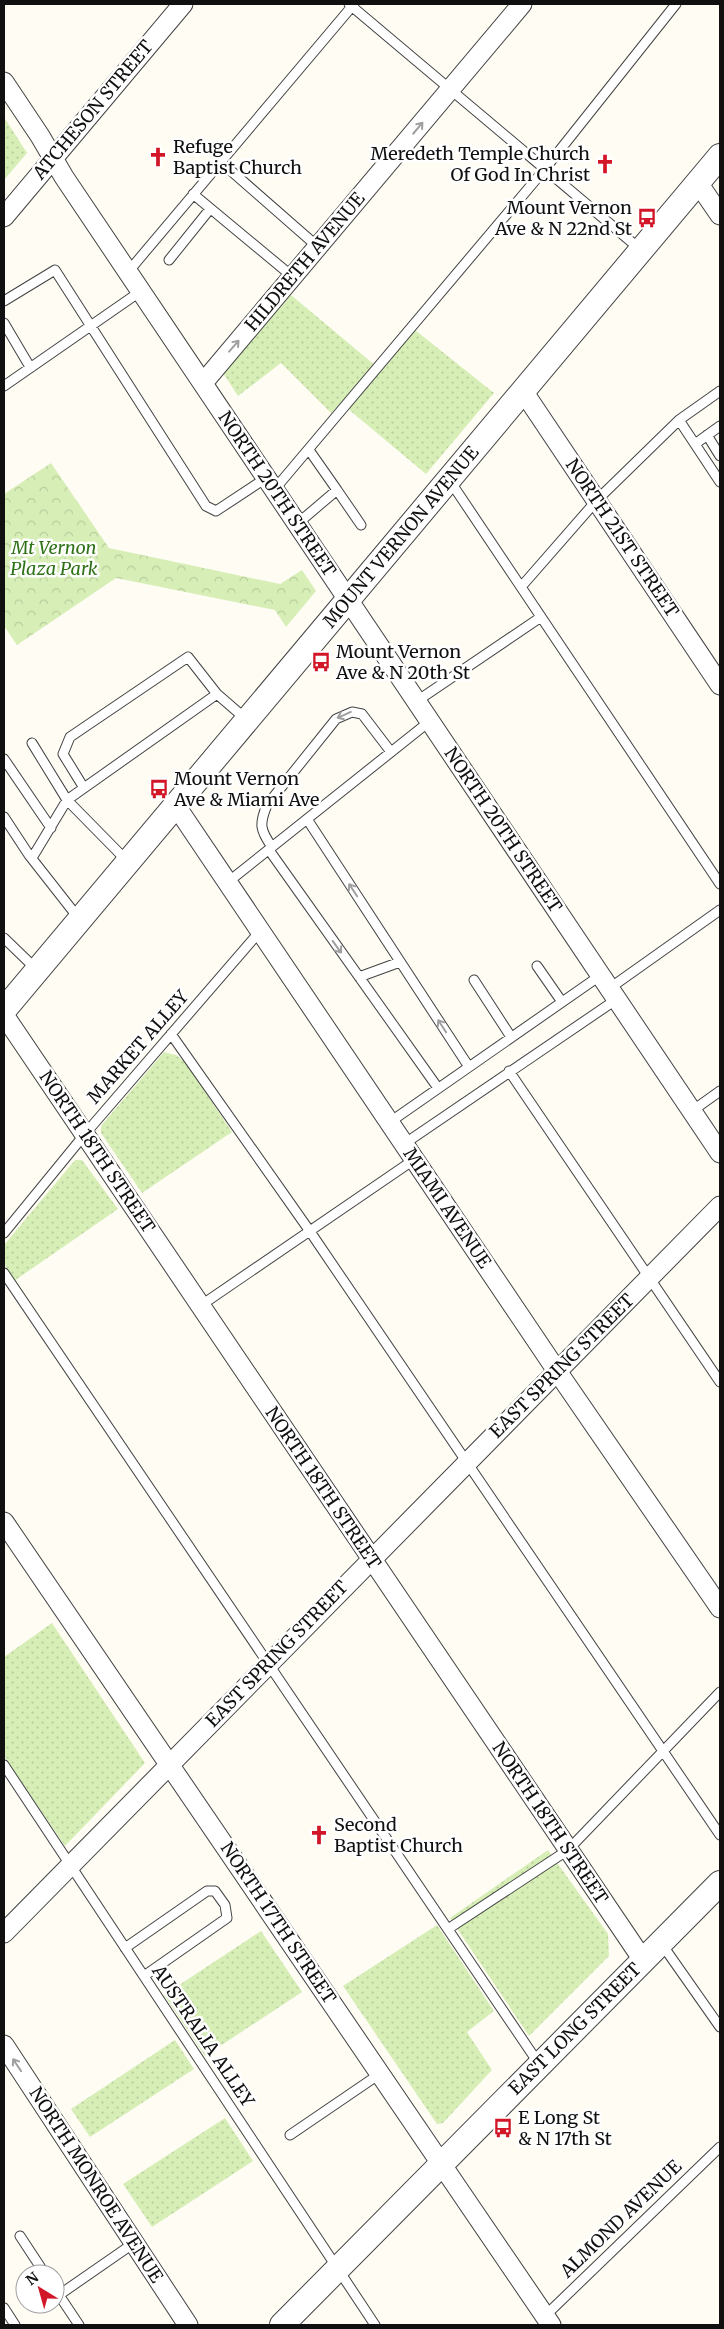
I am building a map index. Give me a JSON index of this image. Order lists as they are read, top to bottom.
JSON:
{
  "streets": {
    "street": [
      "ATCHESON STREET",
      "HILDRETH AVENUE",
      "NORTH 20TH STREET",
      "MOUNT VERNON AVENUE",
      "NORTH 21ST STREET",
      "NORTH 18TH STREET",
      "MIAMI AVENUE",
      "EAST SPRING STREET",
      "NORTH 17TH STREET",
      "EAST LONG STREET",
      "NORTH MONROE AVENUE"
    ],
    "lane": ["MARKET ALLEY", "AUSTRALIA ALLEY", "ALMOND AVENUE"]
  },
  "crossings": [
    ["ATCHESON STREET", "NORTH 20TH STREET"],
    ["HILDRETH AVENUE", "NORTH 20TH STREET"],
    ["NORTH 20TH STREET", "MOUNT VERNON AVENUE"],
    ["MOUNT VERNON AVENUE", "NORTH 21ST STREET"],
    ["MOUNT VERNON AVENUE", "MIAMI AVENUE"],
    ["MARKET ALLEY", "NORTH 18TH STREET"],
    ["MARKET ALLEY", "MIAMI AVENUE"],
    ["NORTH 18TH STREET", "EAST SPRING STREET"],
    ["NORTH 18TH STREET", "EAST LONG STREET"],
    ["MIAMI AVENUE", "EAST SPRING STREET"],
    ["EAST SPRING STREET", "NORTH 17TH STREET"],
    ["EAST SPRING STREET", "AUSTRALIA ALLEY"],
    ["NORTH 17TH STREET", "EAST LONG STREET"],
    ["NORTH 17TH STREET", "ALMOND AVENUE"],
    ["EAST LONG STREET", "AUSTRALIA ALLEY"]
  ],
  "one_way": ["HILDRETH AVENUE", "NORTH MONROE AVENUE"],
  "parks": ["Mt Vernon Plaza Park"],
  "places": {
    "church": ["Refuge Baptist Church", "Meredeth Temple Church Of God In Christ", "Second Baptist Church"],
    "bus stop": [
      "Mount Vernon Ave & N 22nd St",
      "Mount Vernon Ave & N 20th St",
      "Mount Vernon Ave & Miami Ave",
      "E Long St & N 17th St"
    ]
  },
  "north": "top left"
}
